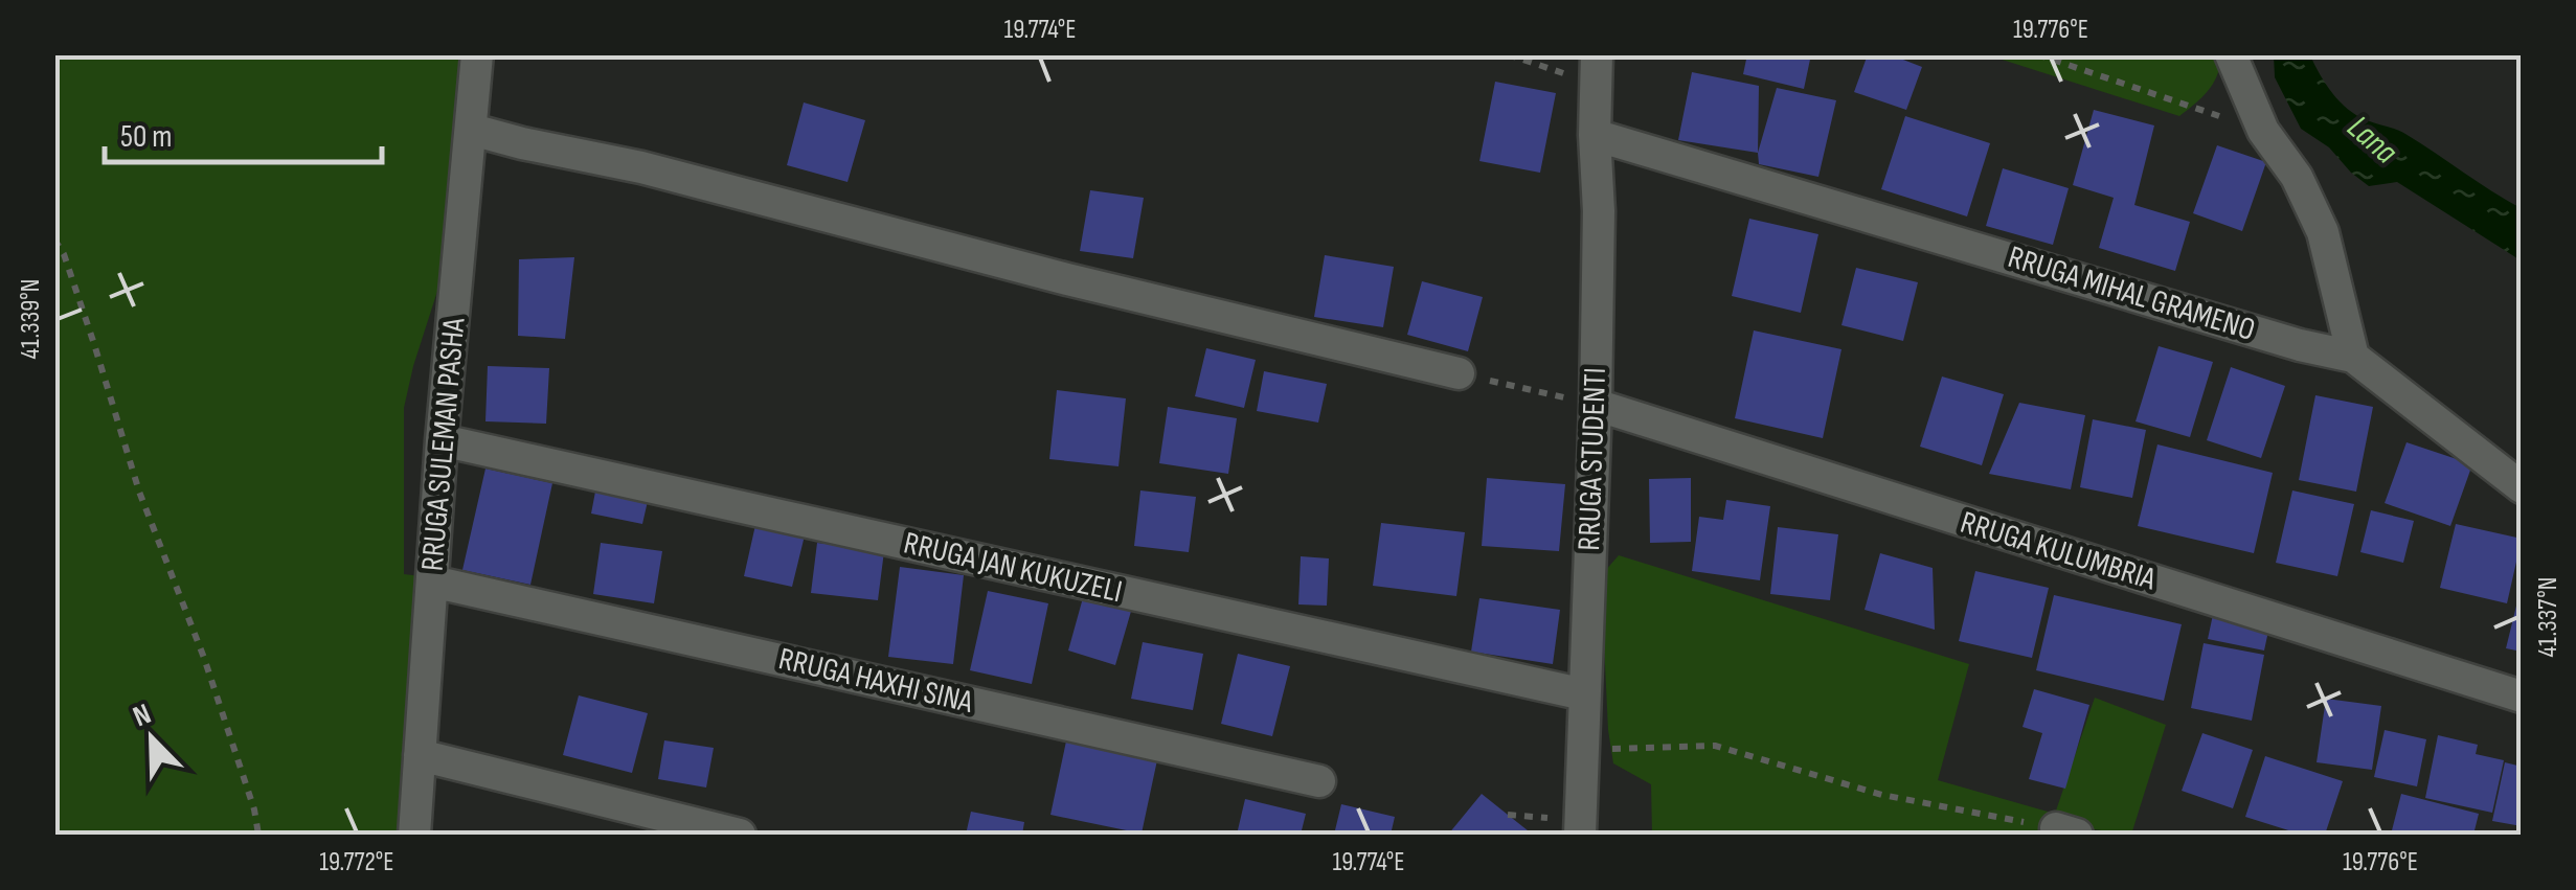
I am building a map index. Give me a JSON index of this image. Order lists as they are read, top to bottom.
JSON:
{
  "streets": {
    "street": [
      "RRUGA MIHAL GRAMENO",
      "RRUGA SULEMAN PASHA",
      "RRUGA STUDENTI",
      "RRUGA KULUMBRIA",
      "RRUGA JAN KUKUZELI",
      "RRUGA HAXHI SINA"
    ]
  },
  "crossings": [
    ["RRUGA MIHAL GRAMENO", "RRUGA STUDENTI"],
    ["RRUGA SULEMAN PASHA", "RRUGA JAN KUKUZELI"],
    ["RRUGA SULEMAN PASHA", "RRUGA HAXHI SINA"],
    ["RRUGA STUDENTI", "RRUGA KULUMBRIA"],
    ["RRUGA STUDENTI", "RRUGA JAN KUKUZELI"]
  ],
  "water": ["Lana"],
  "scale_bar": "50 m",
  "north": "top left",
  "coordinates": [
    "19.774°E",
    "19.776°E",
    "41.339°N",
    "41.337°N",
    "19.772°E"
  ]
}
